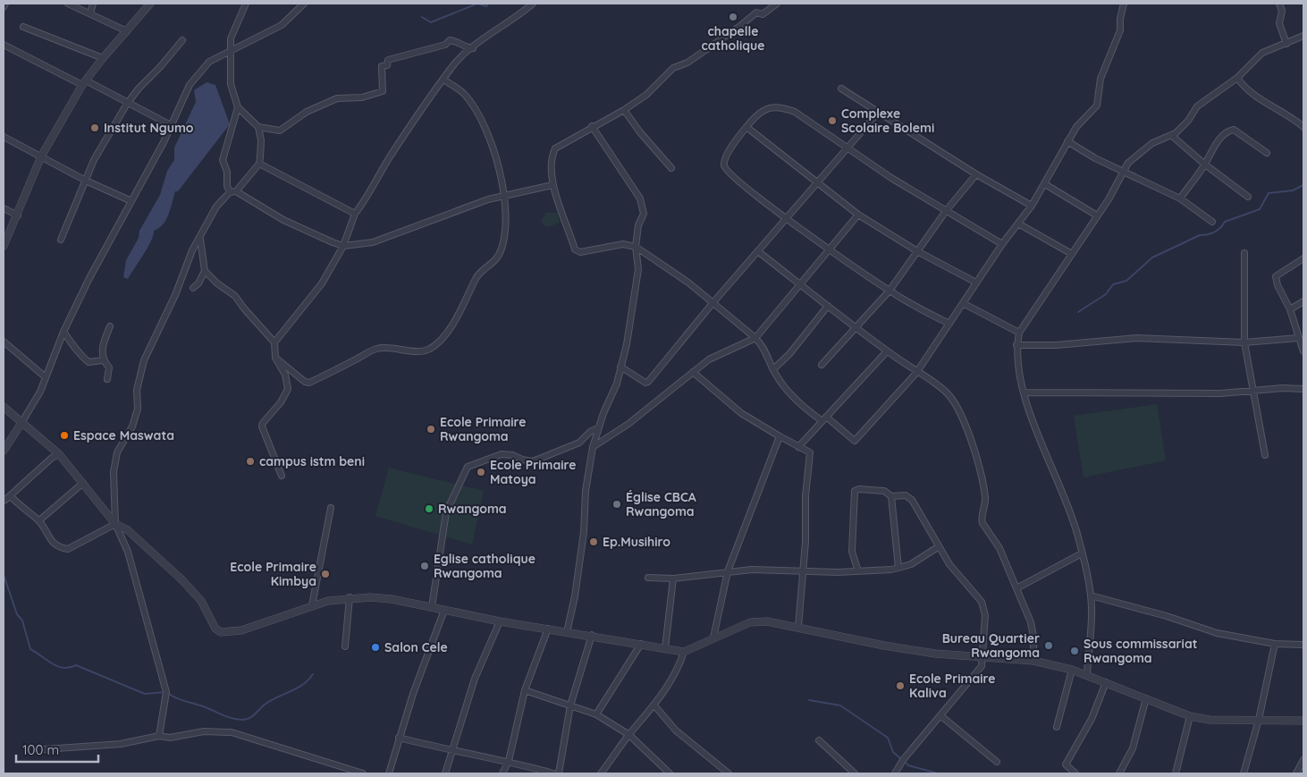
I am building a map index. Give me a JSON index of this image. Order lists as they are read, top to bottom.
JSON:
{
  "places": [
    "chapelle catholique",
    "Complexe Scolaire Bolemi",
    "Institut Ngumo",
    "Ecole Primaire Rwangoma",
    "Espace Maswata",
    "campus istm beni",
    "Ecole Primaire Matoya",
    "Église CBCA Rwangoma",
    "Rwangoma",
    "Ep.Musihiro",
    "Eglise catholique Rwangoma",
    "Ecole Primaire Kimbya",
    "Bureau Quartier Rwangoma",
    "Salon Cele",
    "Sous commissariat Rwangoma",
    "Ecole Primaire Kaliva"
  ],
  "scale_bar": "100 m"
}
